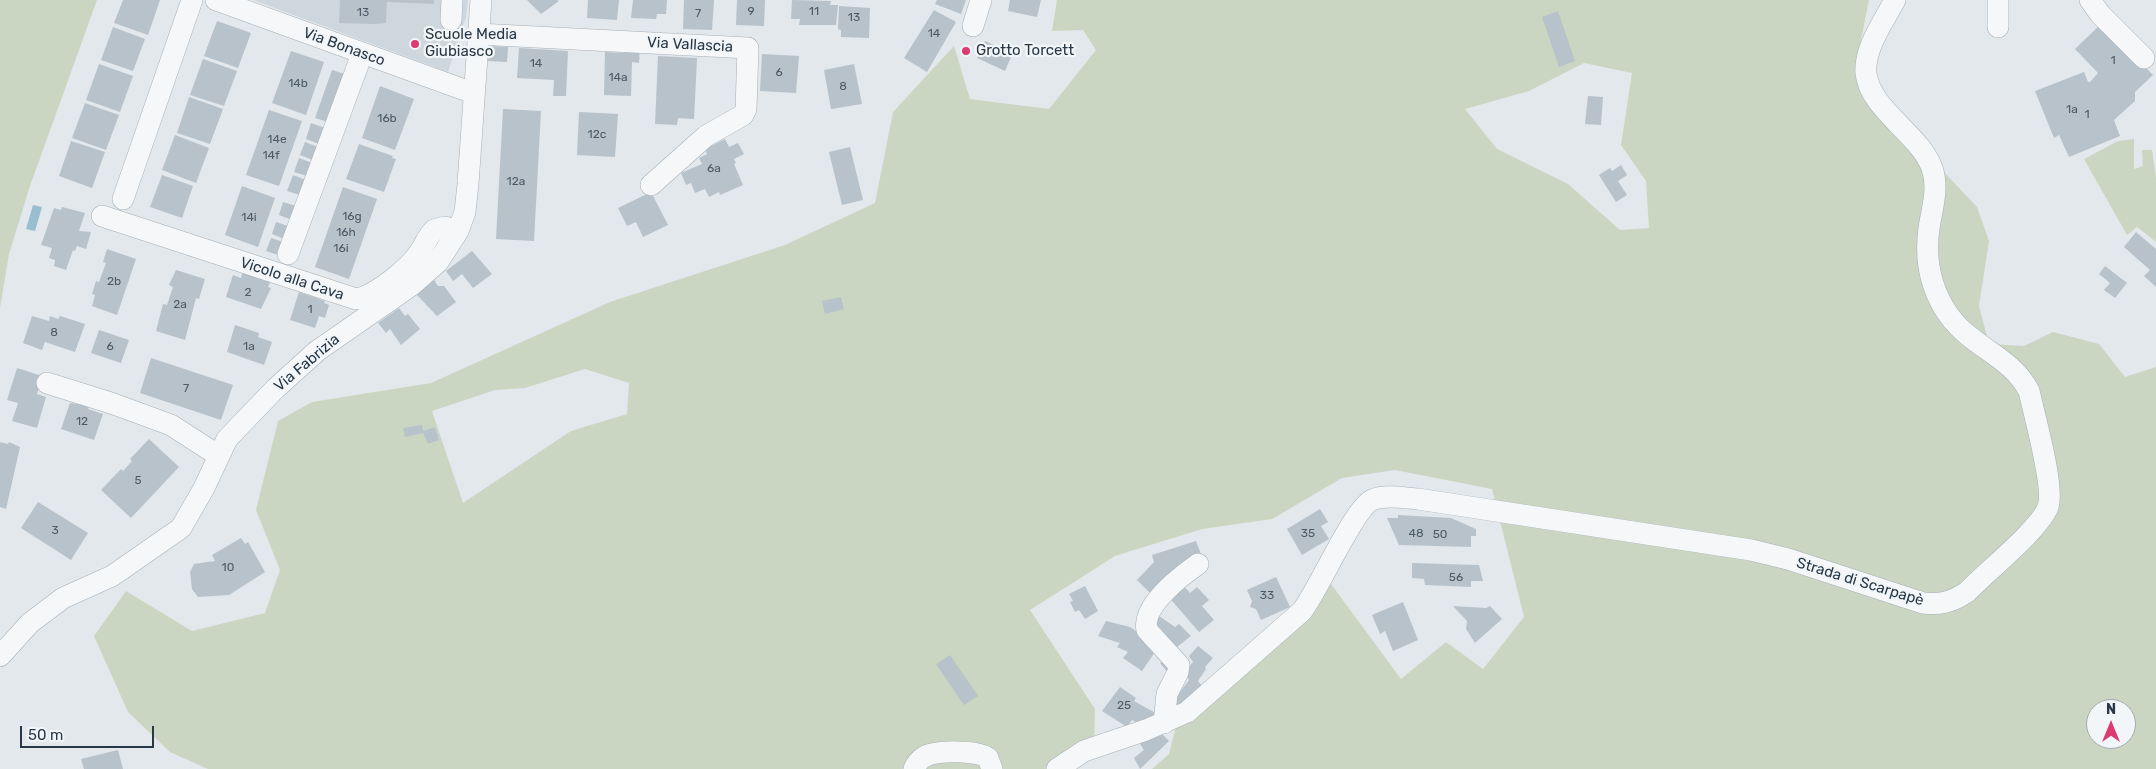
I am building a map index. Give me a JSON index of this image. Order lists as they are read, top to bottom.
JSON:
{
  "streets": {
    "street": [
      "Via Vallascia",
      "Via Bonasco",
      "Vicolo alla Cava",
      "Via Fabrizia",
      "Strada di Scarpapè"
    ]
  },
  "crossings": [
    ["Via Vallascia", "Via Fabrizia"],
    ["Via Bonasco", "Via Fabrizia"],
    ["Vicolo alla Cava", "Via Fabrizia"]
  ],
  "places": ["Scuole Media Giubiasco", "Grotto Torcett"],
  "house_numbers": [
    "9",
    "11",
    "13",
    "7",
    "13",
    "14",
    "1",
    "14",
    "6",
    "14a",
    "14b",
    "8",
    "1a",
    "1",
    "16b",
    "12c",
    "14e",
    "14f",
    "6a",
    "12a",
    "16g",
    "14i",
    "16h",
    "16i",
    "2b",
    "2",
    "2a",
    "1",
    "8",
    "6",
    "1a",
    "7",
    "12",
    "5",
    "3",
    "35",
    "48",
    "50",
    "10",
    "56",
    "33",
    "25"
  ],
  "scale_bar": "50 m",
  "north": "top"
}
